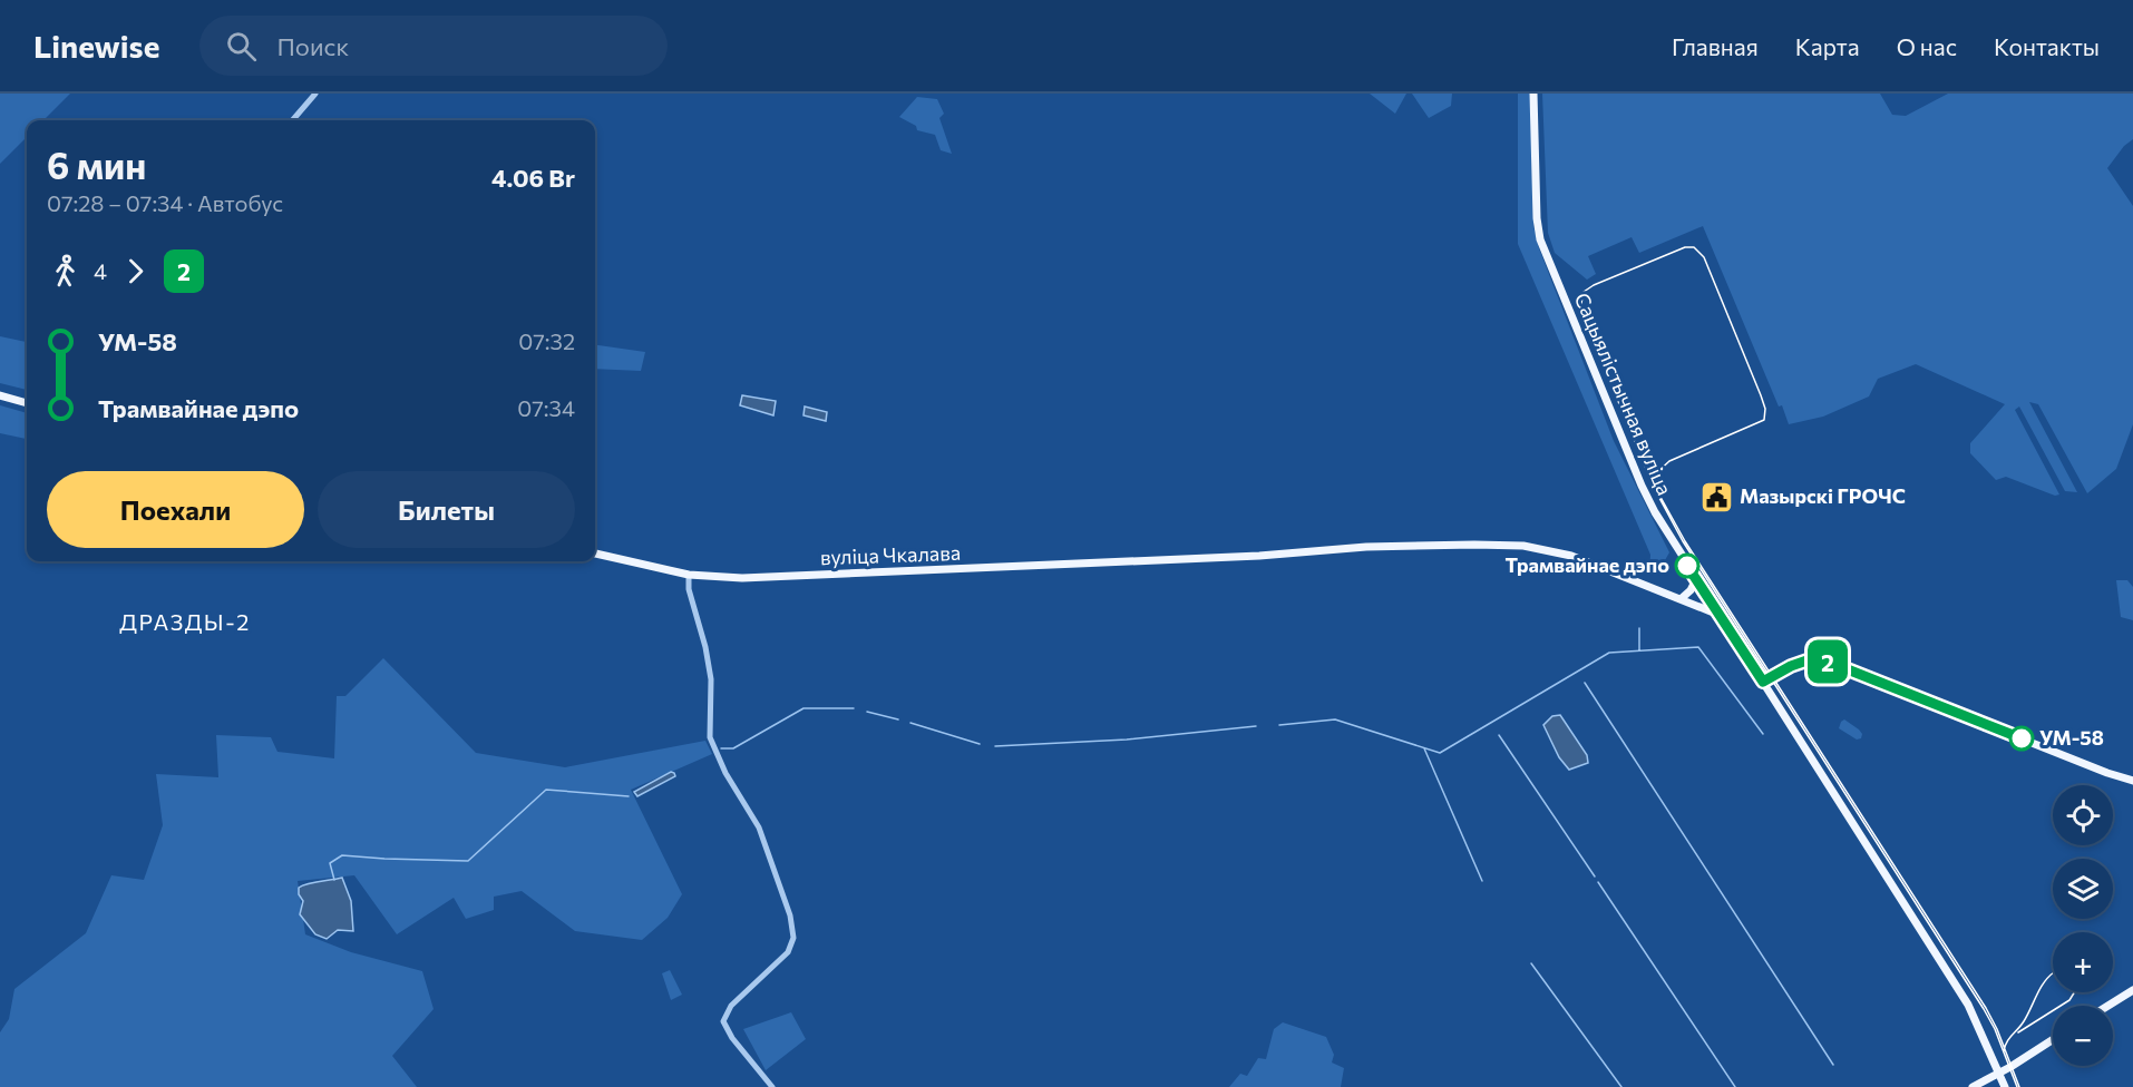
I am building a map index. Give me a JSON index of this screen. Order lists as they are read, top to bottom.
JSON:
{
  "streets": {
    "main road": ["Сацыялістычная вуліца", "вуліца Чкалава"]
  },
  "crossings": [
    ["Сацыялістычная вуліца", "вуліца Чкалава"]
  ],
  "districts": ["ДРАЗДЫ-2"],
  "places": {
    "public building": ["Мазырскі ГРОЧС"],
    "other": ["Трамвайнае дэпо", "УМ-58"]
  },
  "lines": ["bus line 2"],
  "page": {
    "header": "Linewise",
    "search": "Поиск",
    "nav": [
      "Главная",
      "Карта",
      "О нас",
      "Контакты"
    ],
    "on_map": "2",
    "heading": ["6 мин", "07:28 – 07:34 · Автобус", "4.06 Br"],
    "legs": ["4", "2"],
    "list": [
      {
        "name": "УМ-58",
        "value": "07:32"
      },
      {
        "name": "Трамвайнае дэпо",
        "value": "07:34"
      }
    ],
    "buttons": ["Поехали", "Билеты"],
    "map_buttons": ["+", "−"]
  }
}
